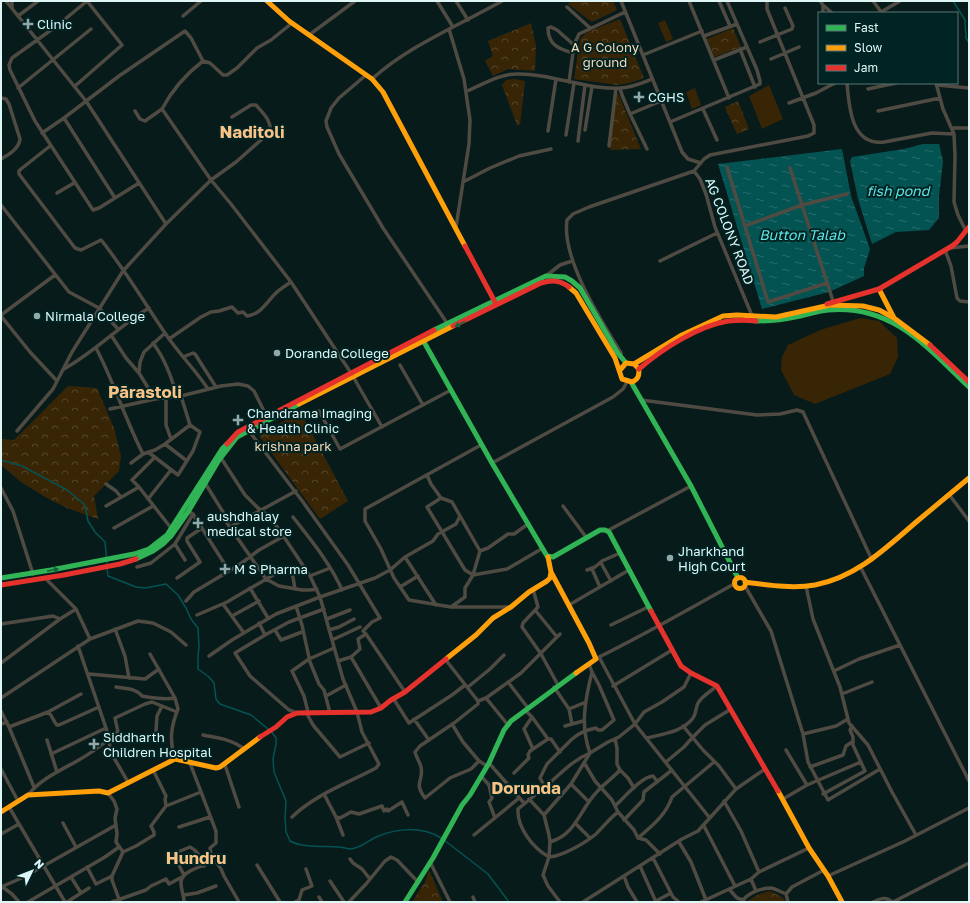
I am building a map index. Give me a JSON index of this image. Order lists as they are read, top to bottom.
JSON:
{
  "streets": {
    "street": ["AG COLONY ROAD"]
  },
  "districts": [
    "Naditoli",
    "Pārastoli",
    "Dorunda",
    "Hundru"
  ],
  "water": ["fish pond", "Button Talab"],
  "parks": ["A G Colony ground", "krishna park"],
  "places": {
    "health": [
      "Clinic",
      "CGHS",
      "Chandrama Imaging & Health Clinic",
      "aushdhalay medical store",
      "M S Pharma",
      "Siddharth Children Hospital"
    ],
    "other": ["Nirmala College", "Doranda College", "Jharkhand High Court"]
  },
  "legend": ["Fast", "Slow", "Jam"],
  "north": "top right"
}
